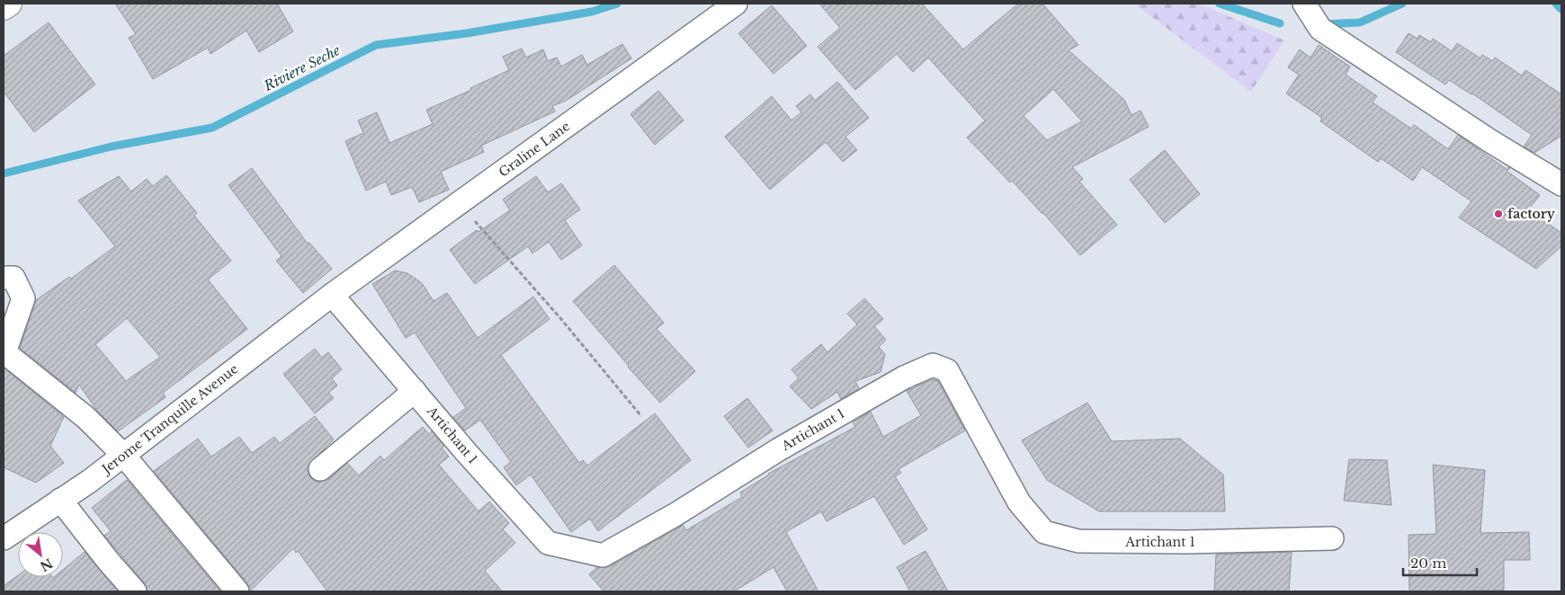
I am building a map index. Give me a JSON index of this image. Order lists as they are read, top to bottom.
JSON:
{
  "streets": {
    "street": ["Graline Lane", "Jerome Tranquille Avenue", "Artichant 1"]
  },
  "crossings": [
    ["Graline Lane", "Jerome Tranquille Avenue"],
    ["Graline Lane", "Artichant 1"],
    ["Jerome Tranquille Avenue", "Artichant 1"]
  ],
  "water": ["Riviere Seche"],
  "places": ["factory"],
  "scale_bar": "20 m",
  "north": "bottom right"
}
